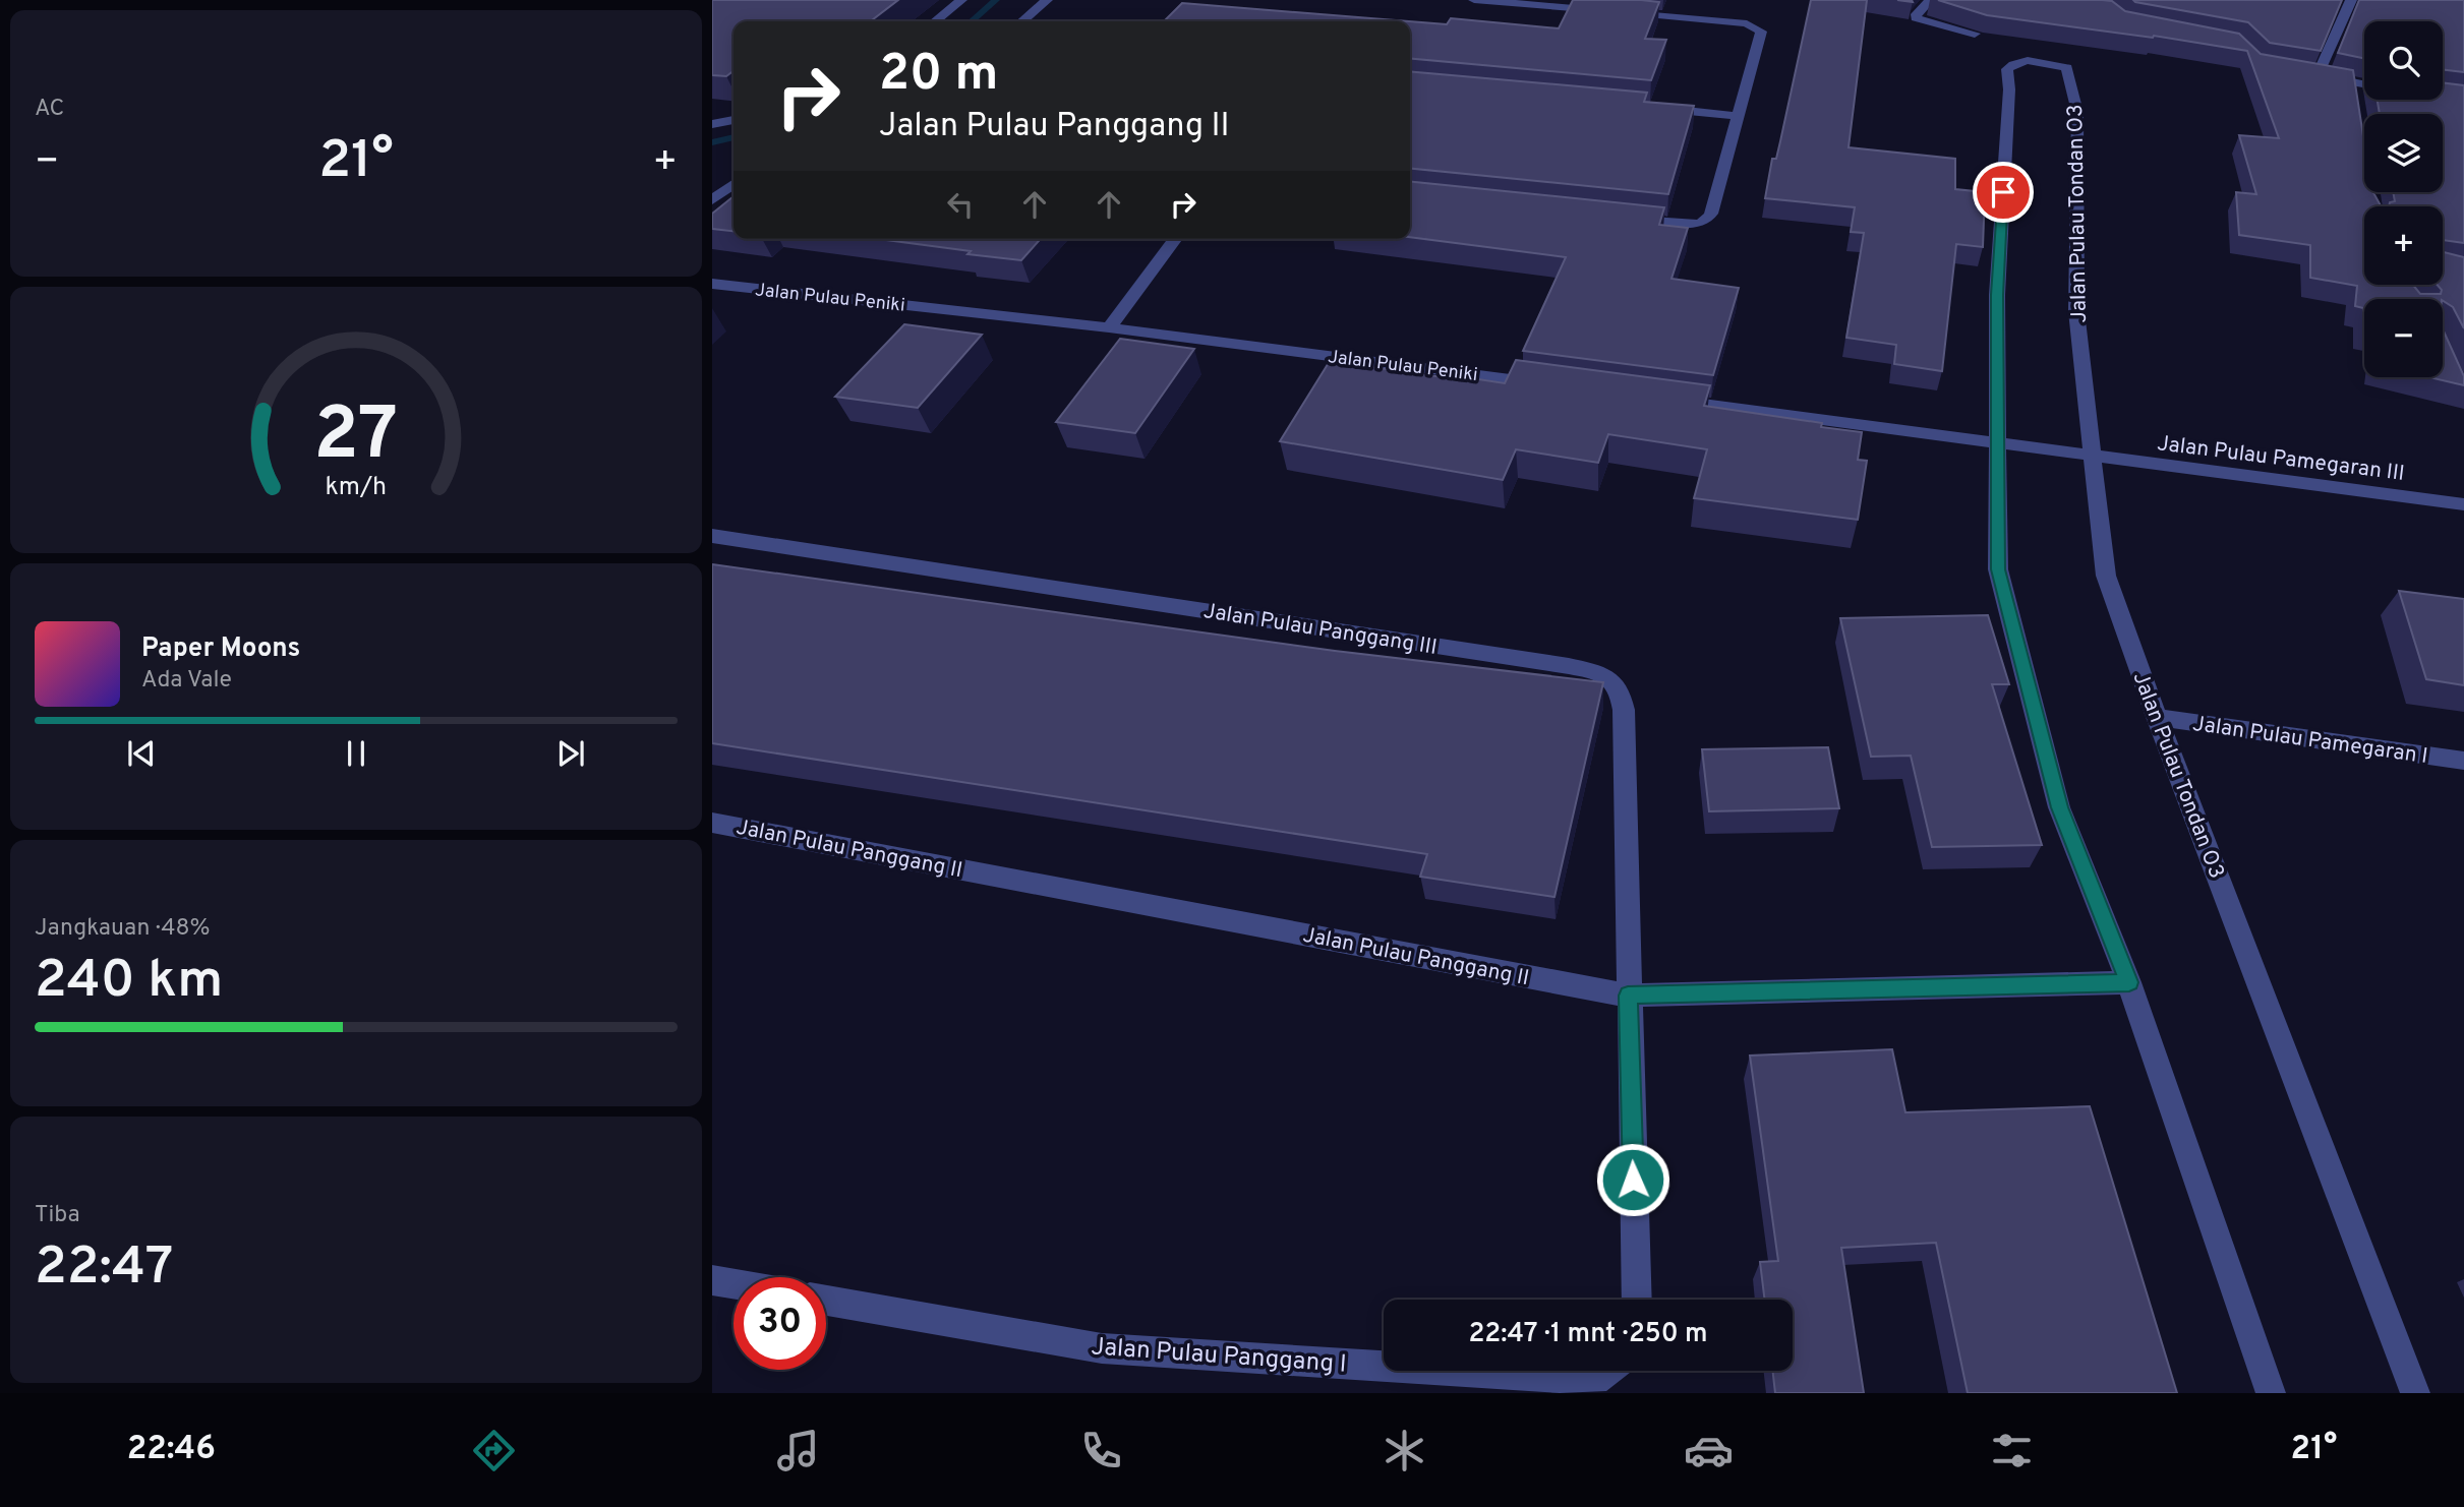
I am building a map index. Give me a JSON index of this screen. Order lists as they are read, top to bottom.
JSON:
{
  "streets": {
    "street": [
      "Jalan Pulau Tondan O3",
      "Jalan Pulau Peniki",
      "Jalan Pulau Pamegaran III",
      "Jalan Pulau Panggang III",
      "Jalan Pulau Pamegaran I",
      "Jalan Pulau Panggang II",
      "Jalan Pulau Panggang I"
    ]
  },
  "crossings": [
    ["Jalan Pulau Tondan O3", "Jalan Pulau Pamegaran III"],
    ["Jalan Pulau Tondan O3", "Jalan Pulau Pamegaran I"],
    ["Jalan Pulau Tondan O3", "Jalan Pulau Panggang II"],
    ["Jalan Pulau Panggang III", "Jalan Pulau Panggang II"]
  ],
  "page": {
    "tile": [
      "AC",
      ["Jangkauan · 48%", "240 km"],
      ["Tiba", "22:47"]
    ],
    "map_buttons": ["+", "−"],
    "turn": ["20 m", "Jalan Pulau Panggang II"],
    "heat": ["−", "21°", "+"],
    "song": ["Paper Moons", "Ada Vale"],
    "limit": "30",
    "trip": "22:47 · 1 mnt · 250 m",
    "tabs": ["22:46", "21°"],
    "gauge": ["27", "km/h"]
  }
}
